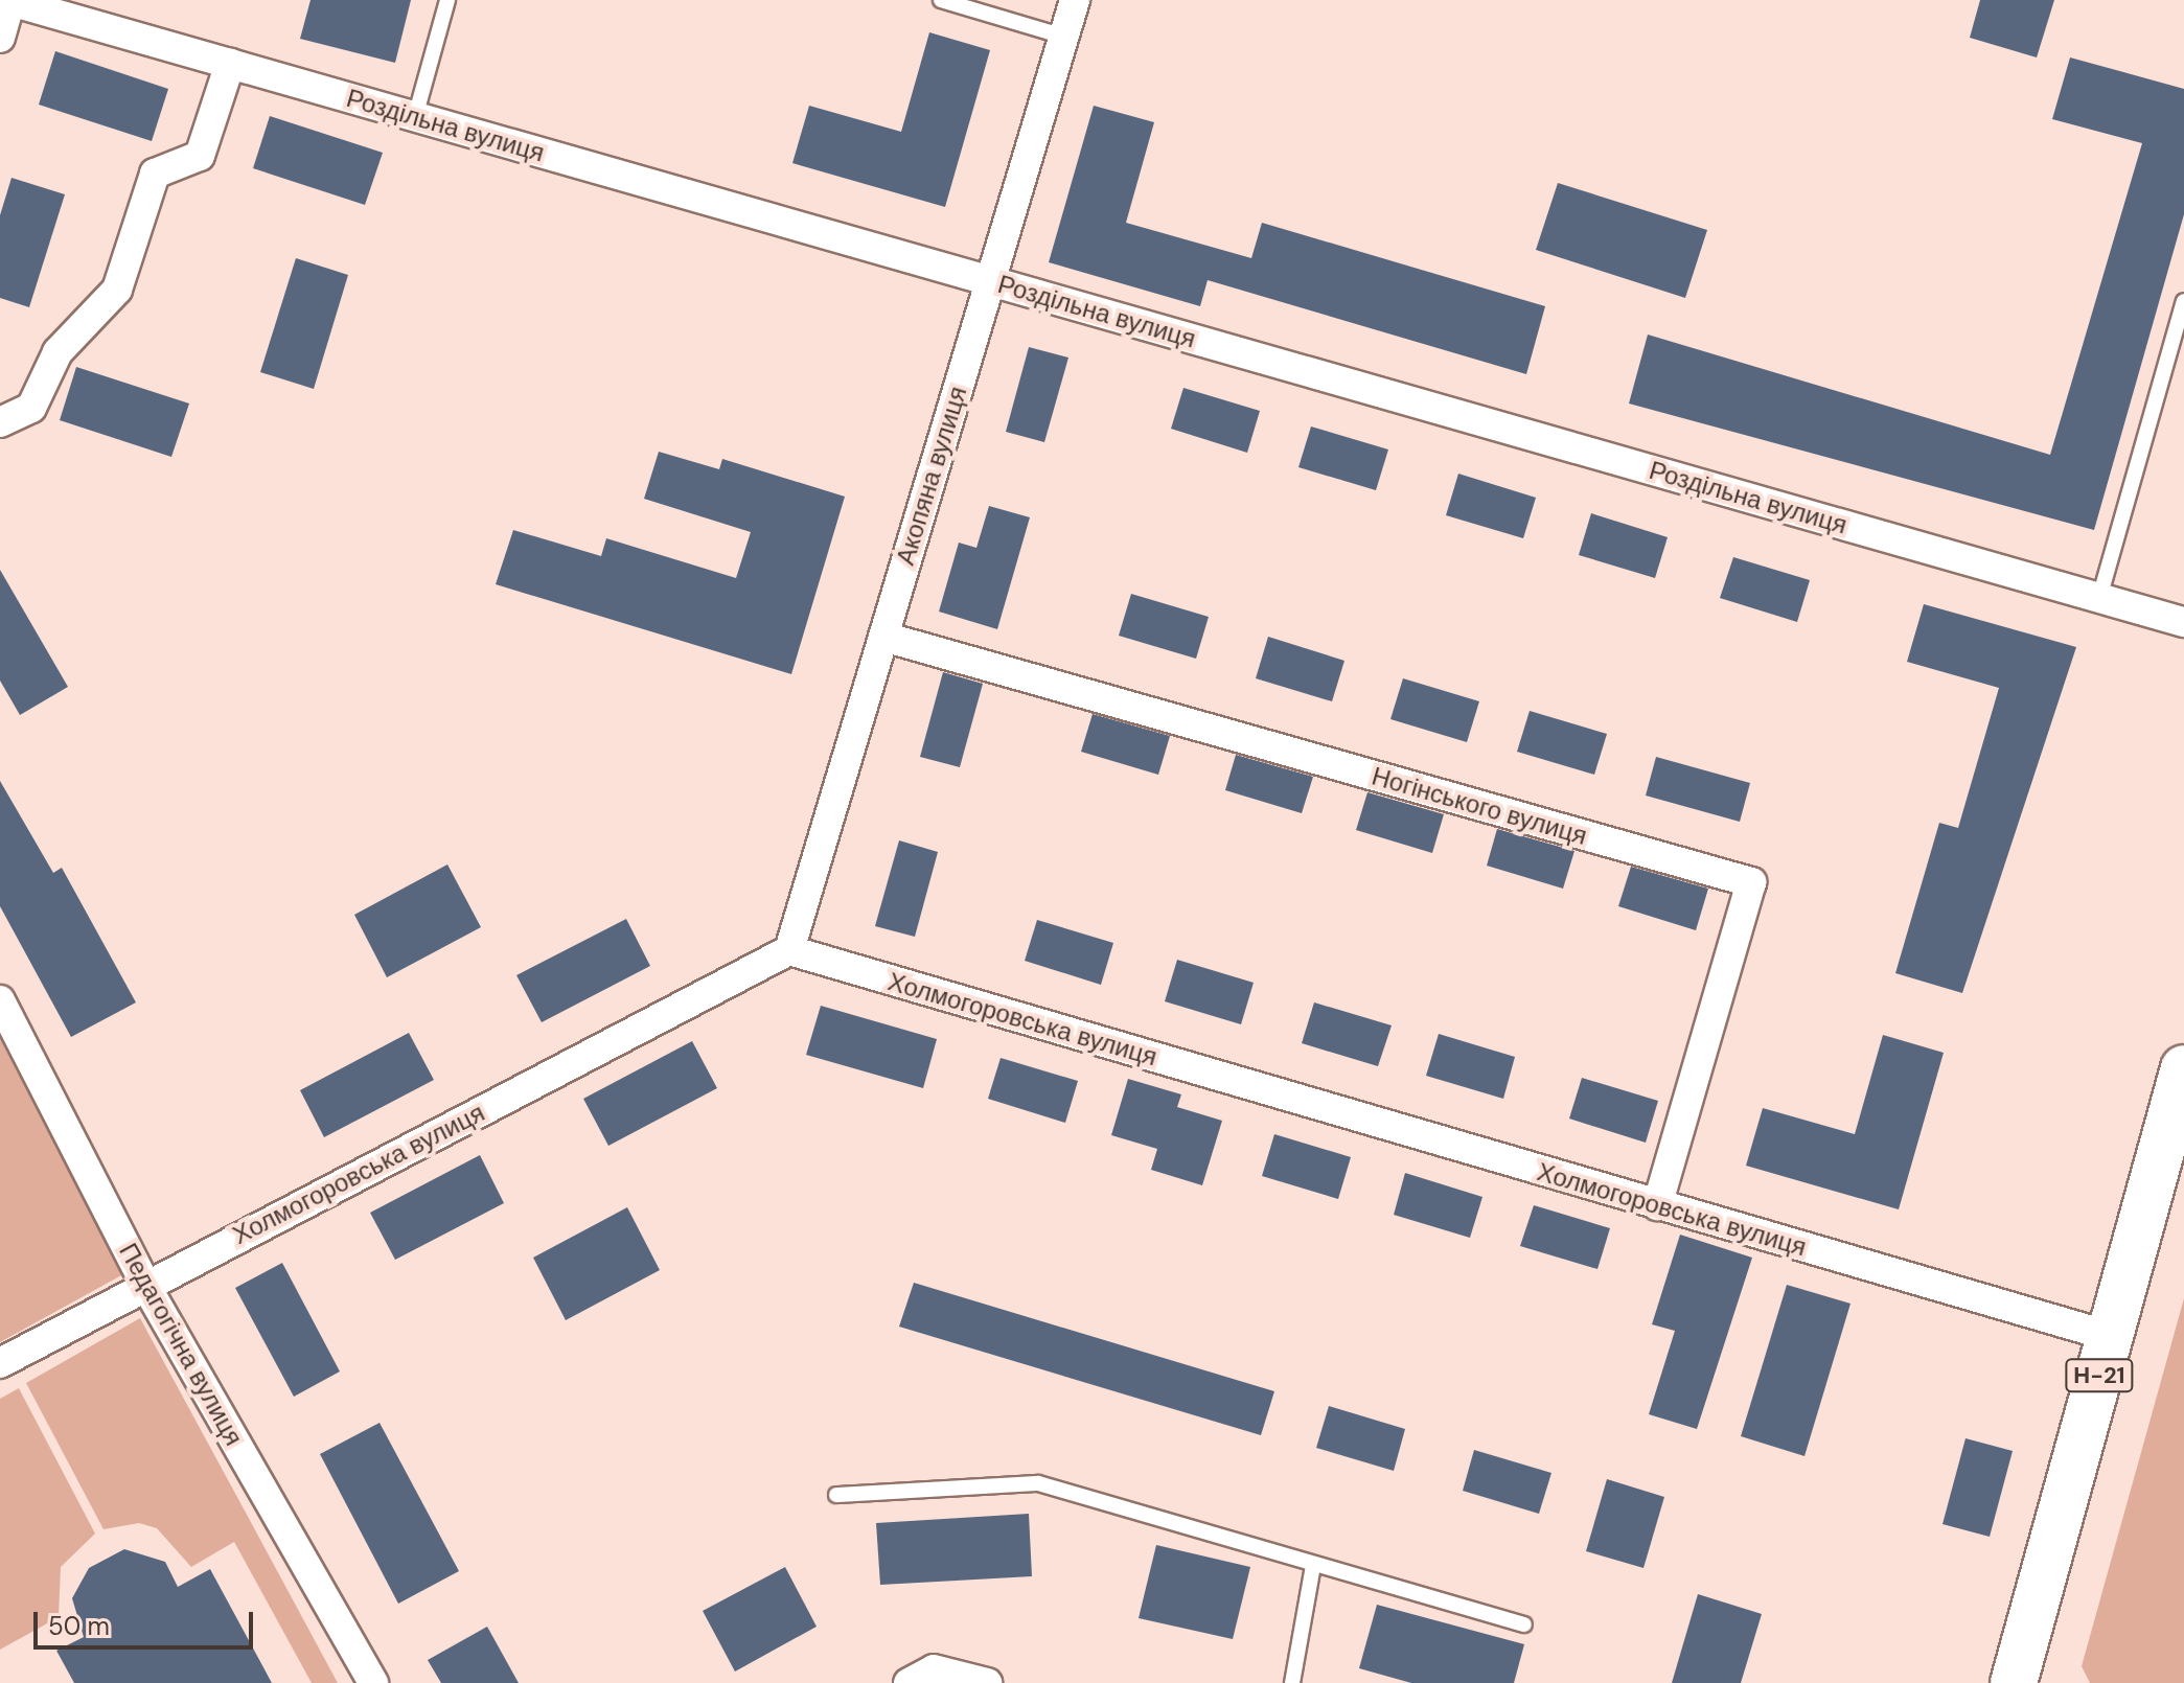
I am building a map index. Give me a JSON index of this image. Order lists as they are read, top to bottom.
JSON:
{
  "streets": {
    "main road": ["Н-21"],
    "street": [
      "Роздільна вулиця",
      "Акопяна вулиця",
      "Ногінського вулиця",
      "Холмогоровська вулиця",
      "Педагогічна вулиця"
    ]
  },
  "crossings": [
    ["Роздільна вулиця", "Акопяна вулиця"],
    ["Акопяна вулиця", "Ногінського вулиця"],
    ["Акопяна вулиця", "Холмогоровська вулиця"],
    ["Ногінського вулиця", "Холмогоровська вулиця"],
    ["Холмогоровська вулиця", "Педагогічна вулиця"],
    ["Холмогоровська вулиця", "Н-21"]
  ],
  "scale_bar": "50 m"
}
